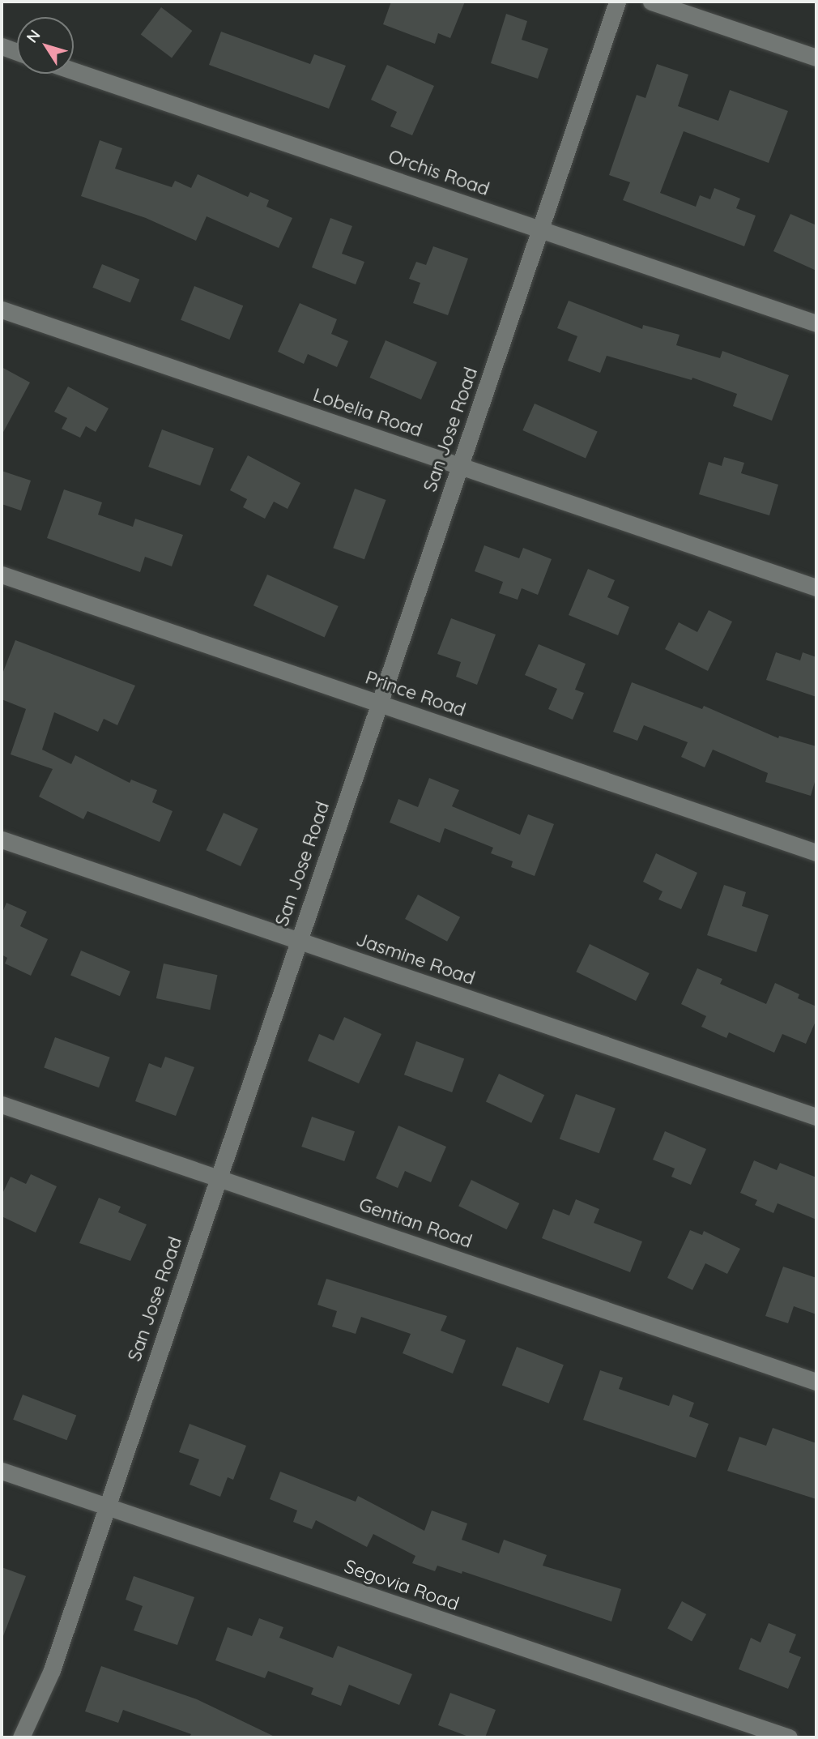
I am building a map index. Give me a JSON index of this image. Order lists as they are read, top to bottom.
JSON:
{
  "streets": {
    "street": [
      "Orchis Road",
      "Lobelia Road",
      "San Jose Road",
      "Prince Road",
      "Jasmine Road",
      "Gentian Road",
      "Segovia Road"
    ]
  },
  "crossings": [
    ["Orchis Road", "San Jose Road"],
    ["Lobelia Road", "San Jose Road"],
    ["San Jose Road", "Prince Road"],
    ["San Jose Road", "Jasmine Road"],
    ["San Jose Road", "Gentian Road"],
    ["San Jose Road", "Segovia Road"]
  ],
  "north": "top left"
}
